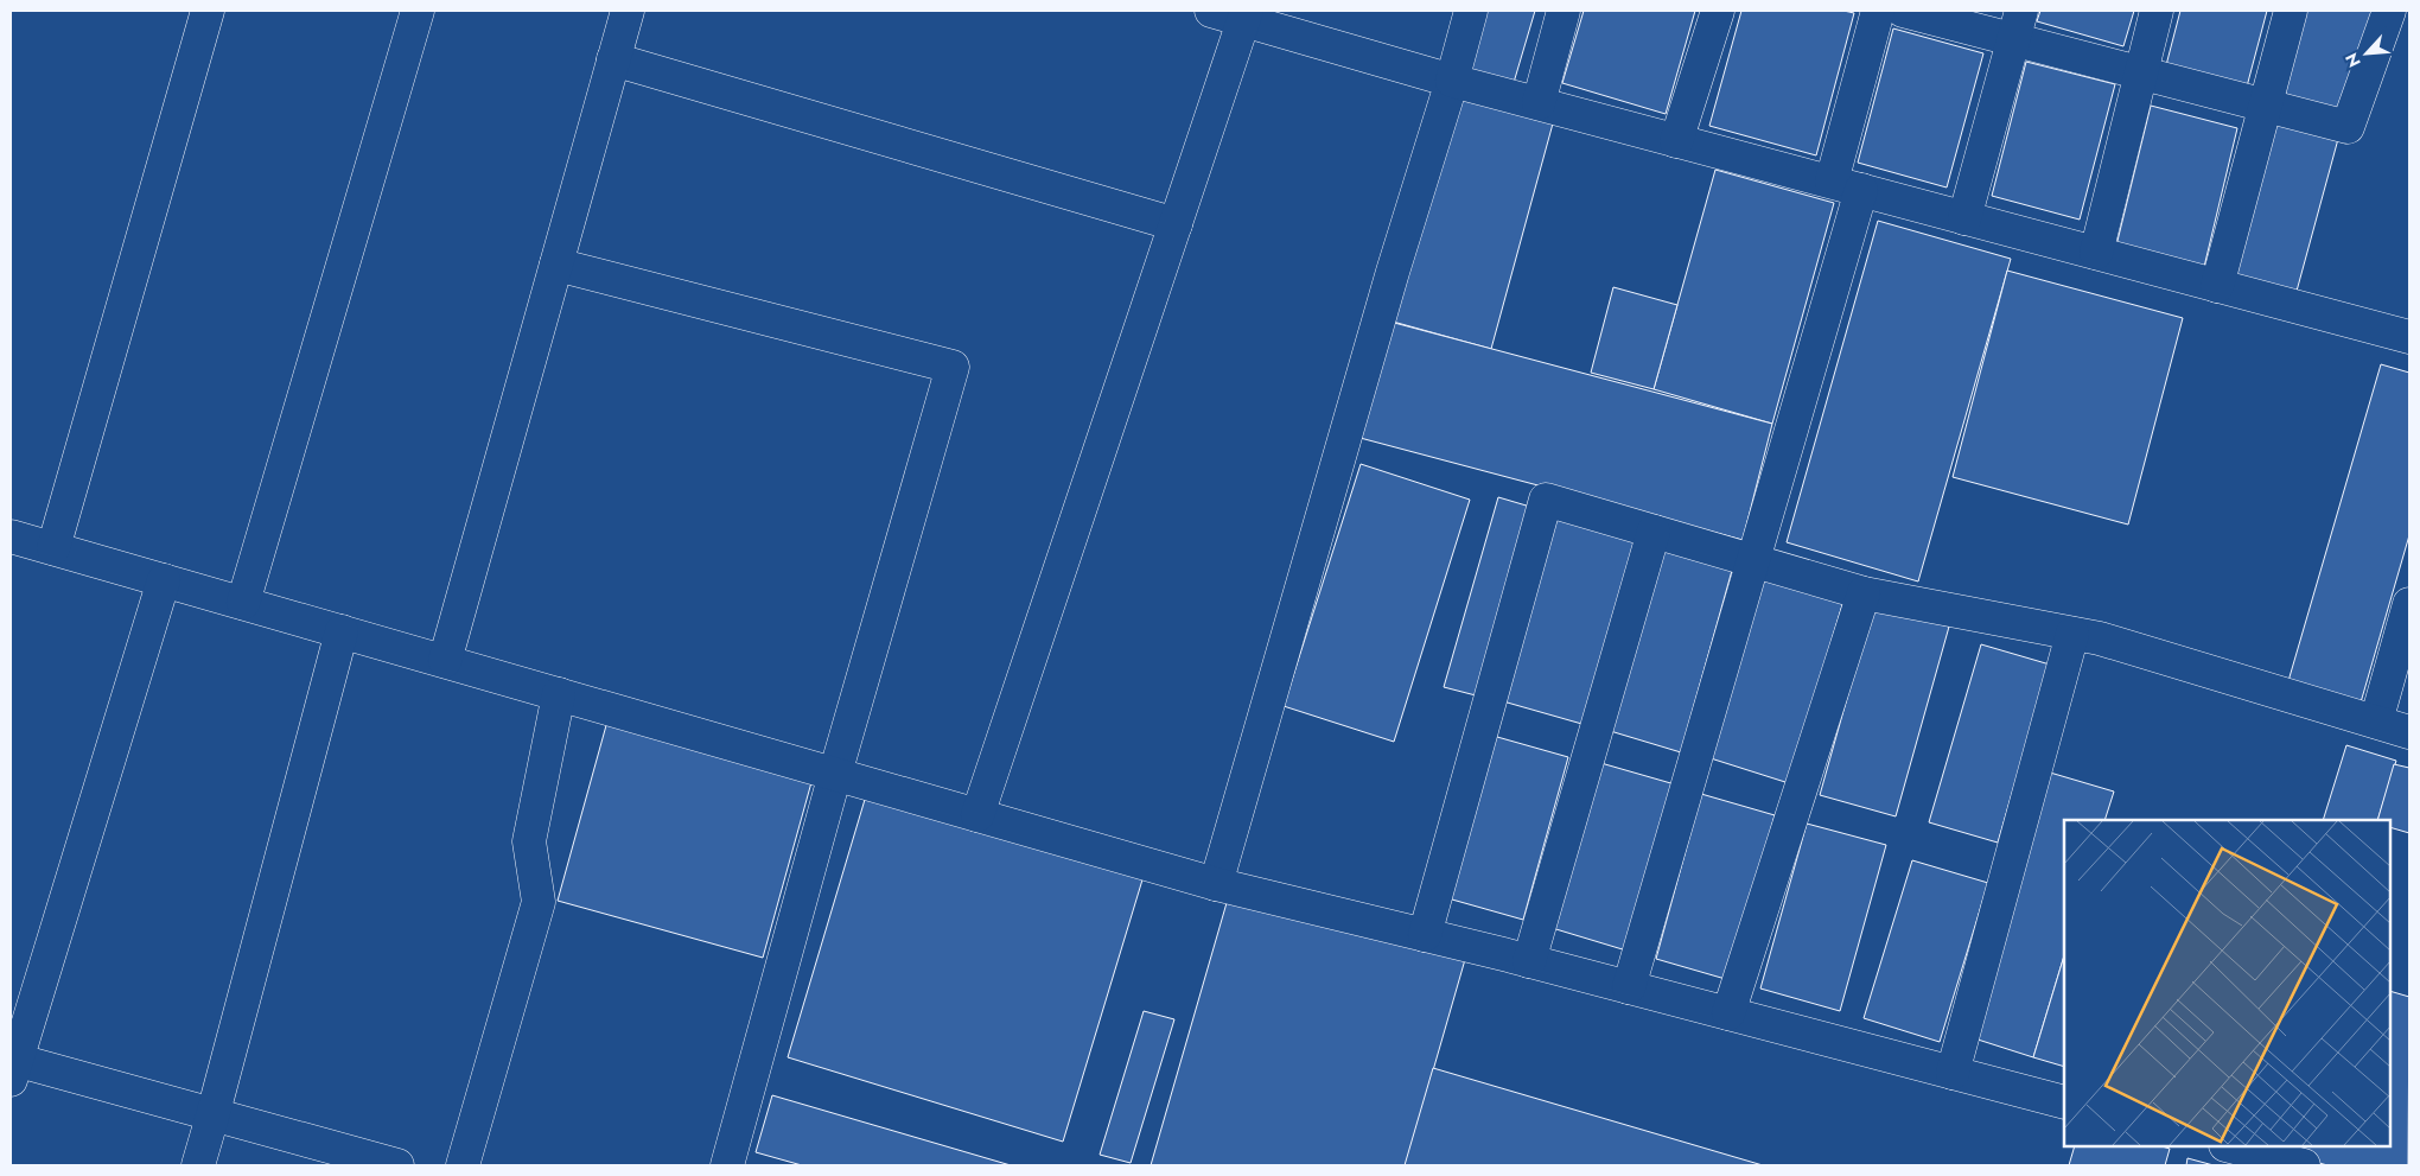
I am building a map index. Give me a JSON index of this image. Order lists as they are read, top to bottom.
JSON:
{
  "north": "bottom left"
}
